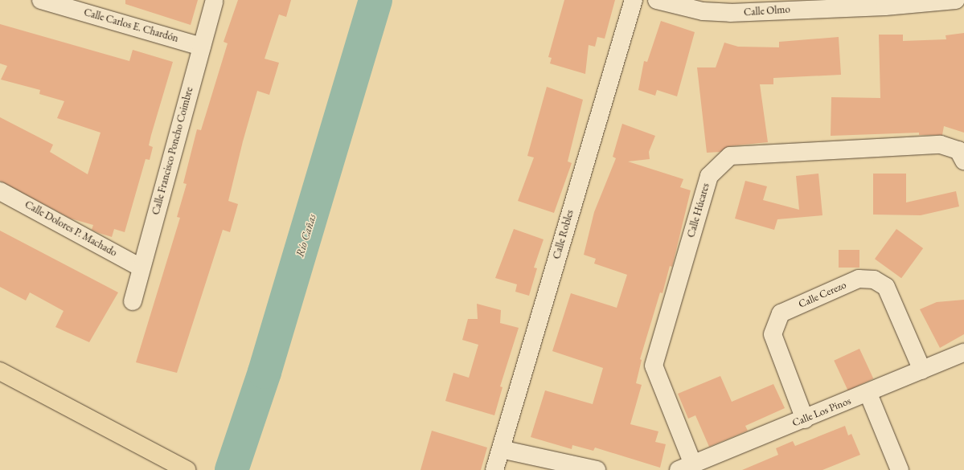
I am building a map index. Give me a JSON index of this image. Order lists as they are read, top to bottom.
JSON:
{
  "streets": {
    "street": [
      "Calle Olmo",
      "Calle Carlos E. Chardón",
      "Calle Francisco Poncho Coimbre",
      "Calle Húcares",
      "Calle Dolores P. Machado",
      "Calle Robles",
      "Calle Cerezo",
      "Calle Los Pinos"
    ]
  },
  "crossings": [
    ["Calle Carlos E. Chardón", "Calle Francisco Poncho Coimbre"],
    ["Calle Francisco Poncho Coimbre", "Calle Dolores P. Machado"],
    ["Calle Húcares", "Calle Los Pinos"],
    ["Calle Cerezo", "Calle Los Pinos"]
  ],
  "water": ["Río Cañas"]
}
